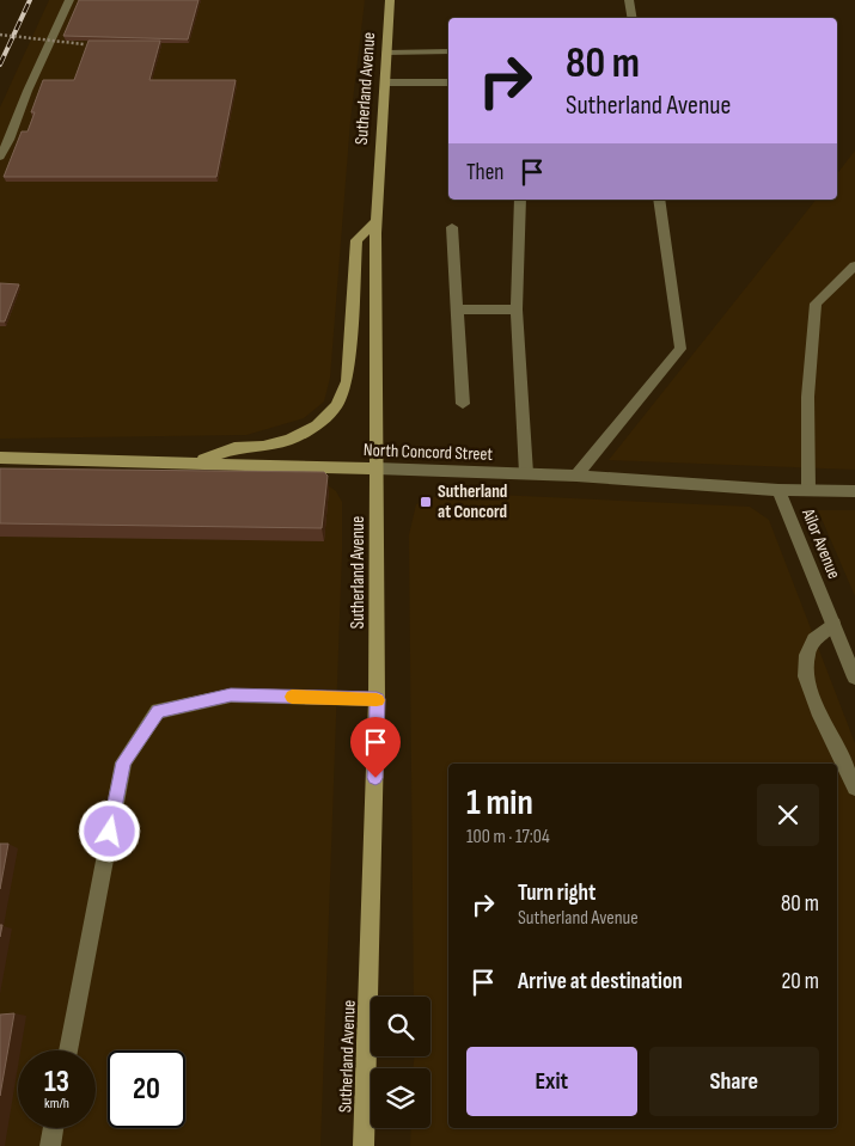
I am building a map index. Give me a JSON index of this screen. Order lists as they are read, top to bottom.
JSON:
{
  "streets": {
    "street": ["Sutherland Avenue", "North Concord Street", "Ailor Avenue"]
  },
  "crossings": [
    ["Sutherland Avenue", "North Concord Street"],
    ["North Concord Street", "Ailor Avenue"]
  ],
  "places": {
    "transit": ["Sutherland at Concord"]
  },
  "page": {
    "turn": ["80 m", "Sutherland Avenue"],
    "then": "Then",
    "heading": ["1 min", "100 m · 17:04"],
    "list": [
      {
        "name": "Turn right",
        "note": "Sutherland Avenue",
        "value": "80 m"
      },
      {
        "name": "Arrive at destination",
        "value": "20 m"
      }
    ],
    "buttons": ["Exit", "Share"],
    "speed": "13 km/h",
    "limit": "20"
  }
}
